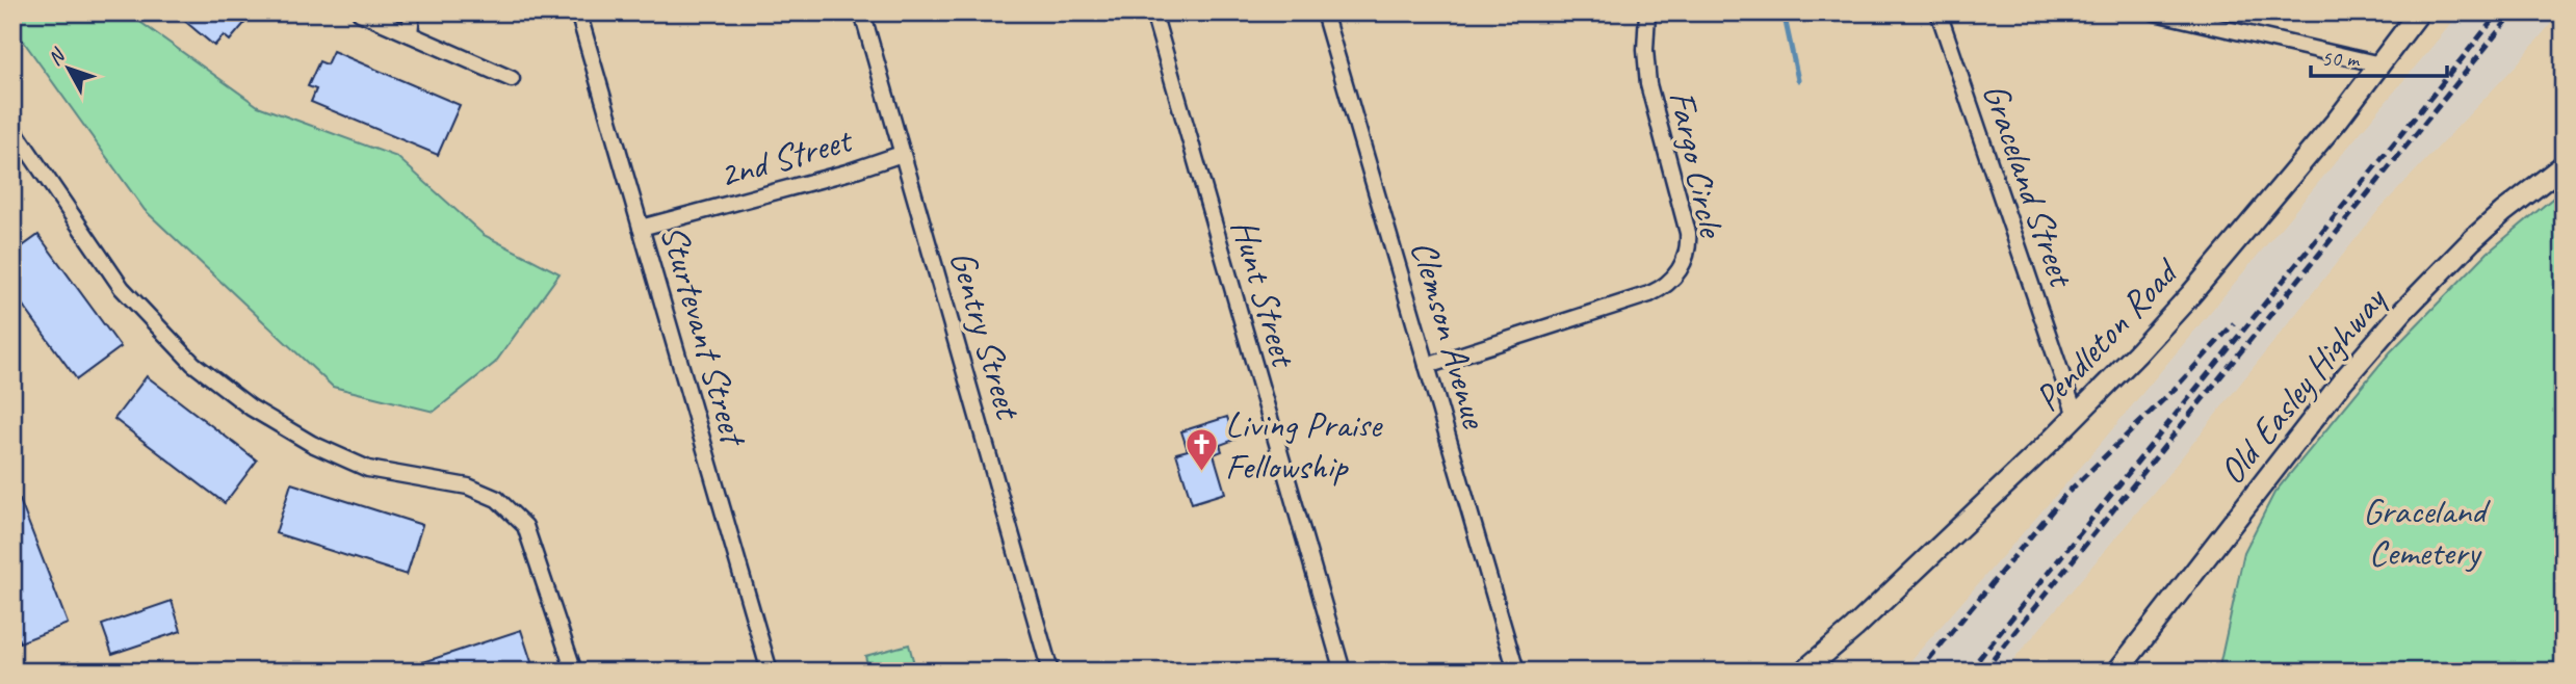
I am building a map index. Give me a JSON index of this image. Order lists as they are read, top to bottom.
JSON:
{
  "streets": {
    "street": [
      "2nd Street",
      "Fargo Circle",
      "Graceland Street",
      "Hunt Street",
      "Sturtevant Street",
      "Gentry Street",
      "Clemson Avenue",
      "Pendleton Road",
      "Old Easley Highway"
    ]
  },
  "crossings": [
    ["2nd Street", "Sturtevant Street"],
    ["2nd Street", "Gentry Street"],
    ["Fargo Circle", "Clemson Avenue"],
    ["Graceland Street", "Pendleton Road"]
  ],
  "parks": ["Graceland Cemetery"],
  "places": {
    "church": ["Living Praise Fellowship"]
  },
  "scale_bar": "50 m",
  "north": "top left"
}
